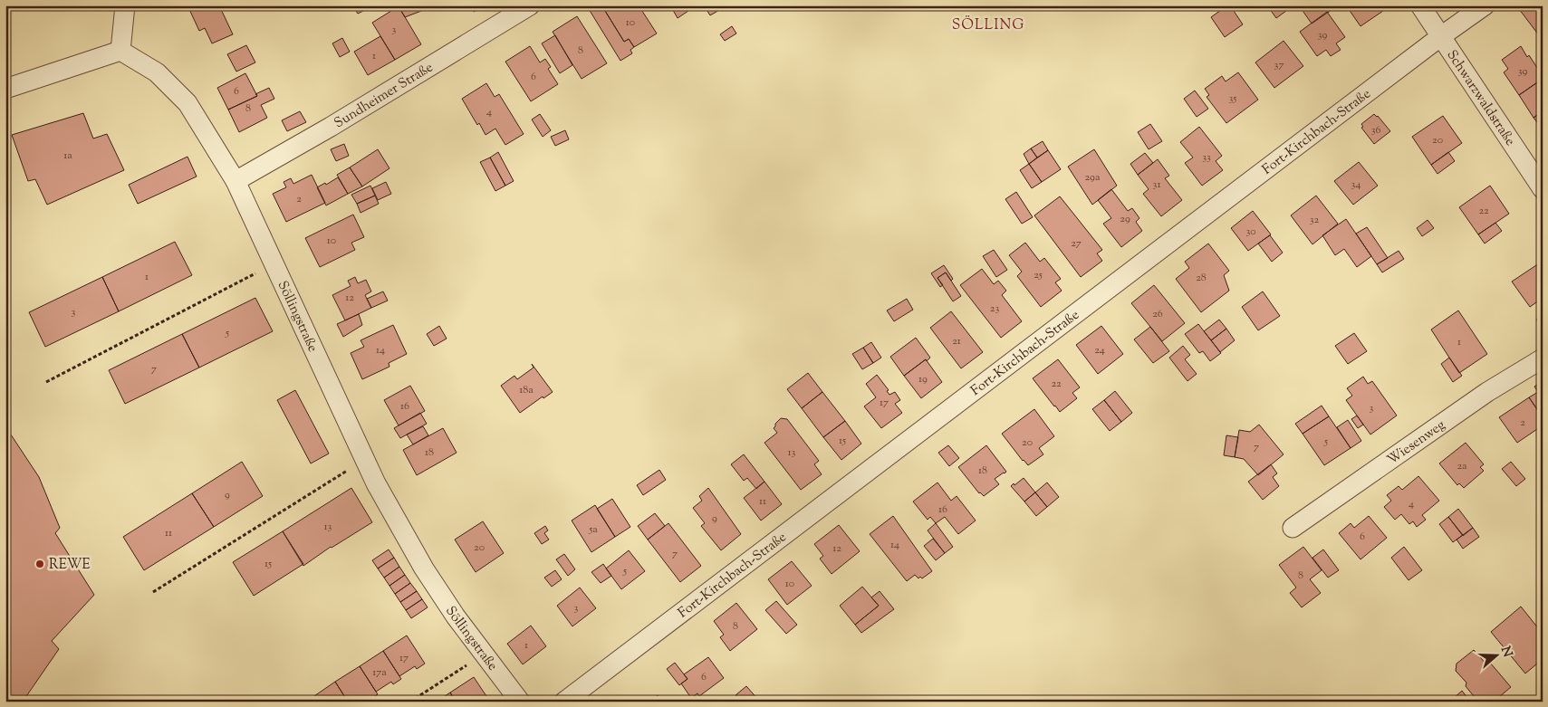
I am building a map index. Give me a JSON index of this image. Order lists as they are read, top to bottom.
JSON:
{
  "streets": {
    "street": [
      "Sundheimer Straße",
      "Schwarzwaldstraße",
      "Fort-Kirchbach-Straße",
      "Söllingstraße",
      "Wiesenweg"
    ]
  },
  "crossings": [
    ["Sundheimer Straße", "Söllingstraße"],
    ["Schwarzwaldstraße", "Fort-Kirchbach-Straße"]
  ],
  "districts": ["SÖLLING"],
  "places": ["REWE"],
  "house_numbers": [
    "10",
    "3",
    "39",
    "8",
    "1",
    "37",
    "39",
    "6",
    "6",
    "35",
    "8",
    "4",
    "36",
    "20",
    "1a",
    "33",
    "29a",
    "31",
    "34",
    "2",
    "22",
    "29",
    "32",
    "30",
    "10",
    "27",
    "25",
    "1",
    "28",
    "12",
    "23",
    "3",
    "26",
    "5",
    "21",
    "1",
    "14",
    "24",
    "7",
    "19",
    "22",
    "18a",
    "17",
    "16",
    "3",
    "2",
    "15",
    "5",
    "20",
    "7",
    "18",
    "13",
    "2a",
    "18",
    "9",
    "11",
    "4",
    "16",
    "9",
    "13",
    "5a",
    "11",
    "6",
    "14",
    "20",
    "12",
    "7",
    "15",
    "5",
    "8",
    "10",
    "3",
    "8",
    "1",
    "17",
    "17a",
    "6"
  ],
  "north": "right"
}
